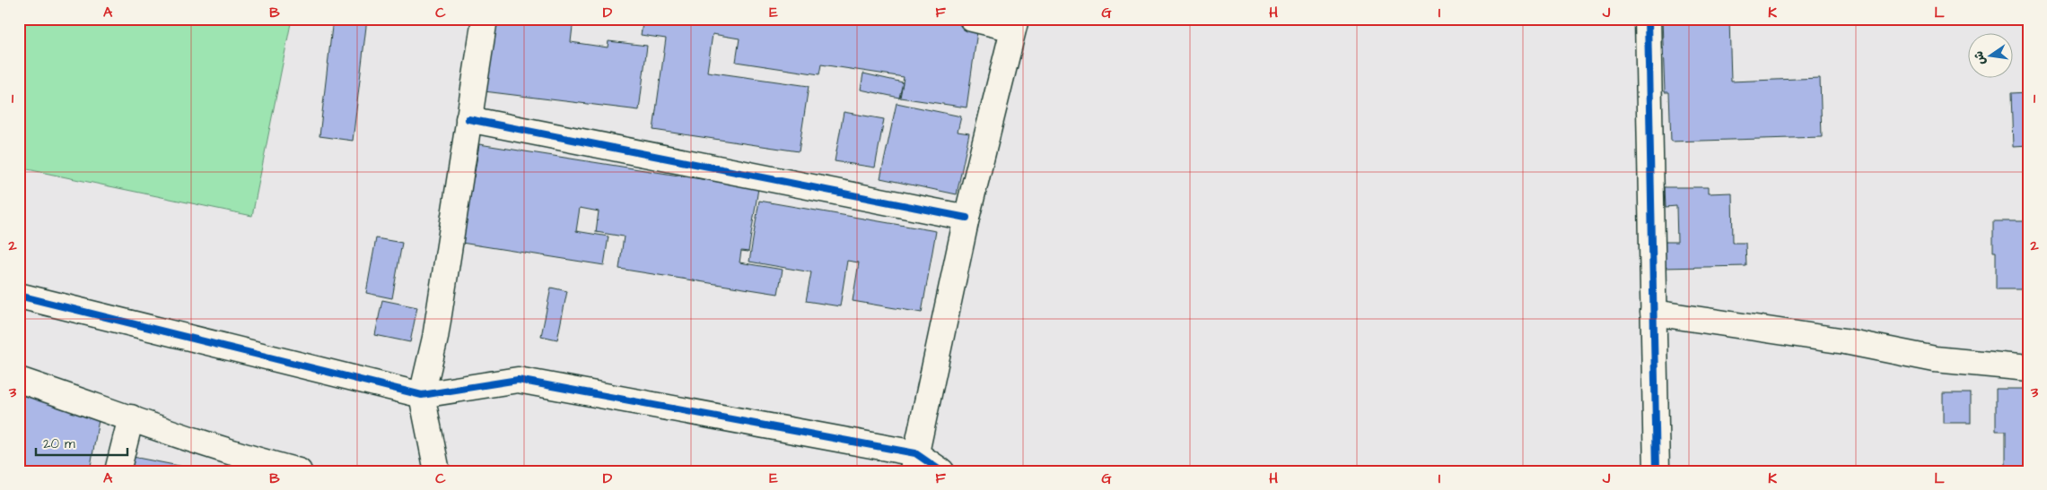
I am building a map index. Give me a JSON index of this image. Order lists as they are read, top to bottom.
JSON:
{
  "scale_bar": "20 m",
  "north": "left",
  "grid": {
    "columns": [
      "A",
      "B",
      "C",
      "D",
      "E",
      "F",
      "G",
      "H",
      "I",
      "J",
      "K",
      "L"
    ],
    "rows": ["1", "2", "3"]
  }
}
